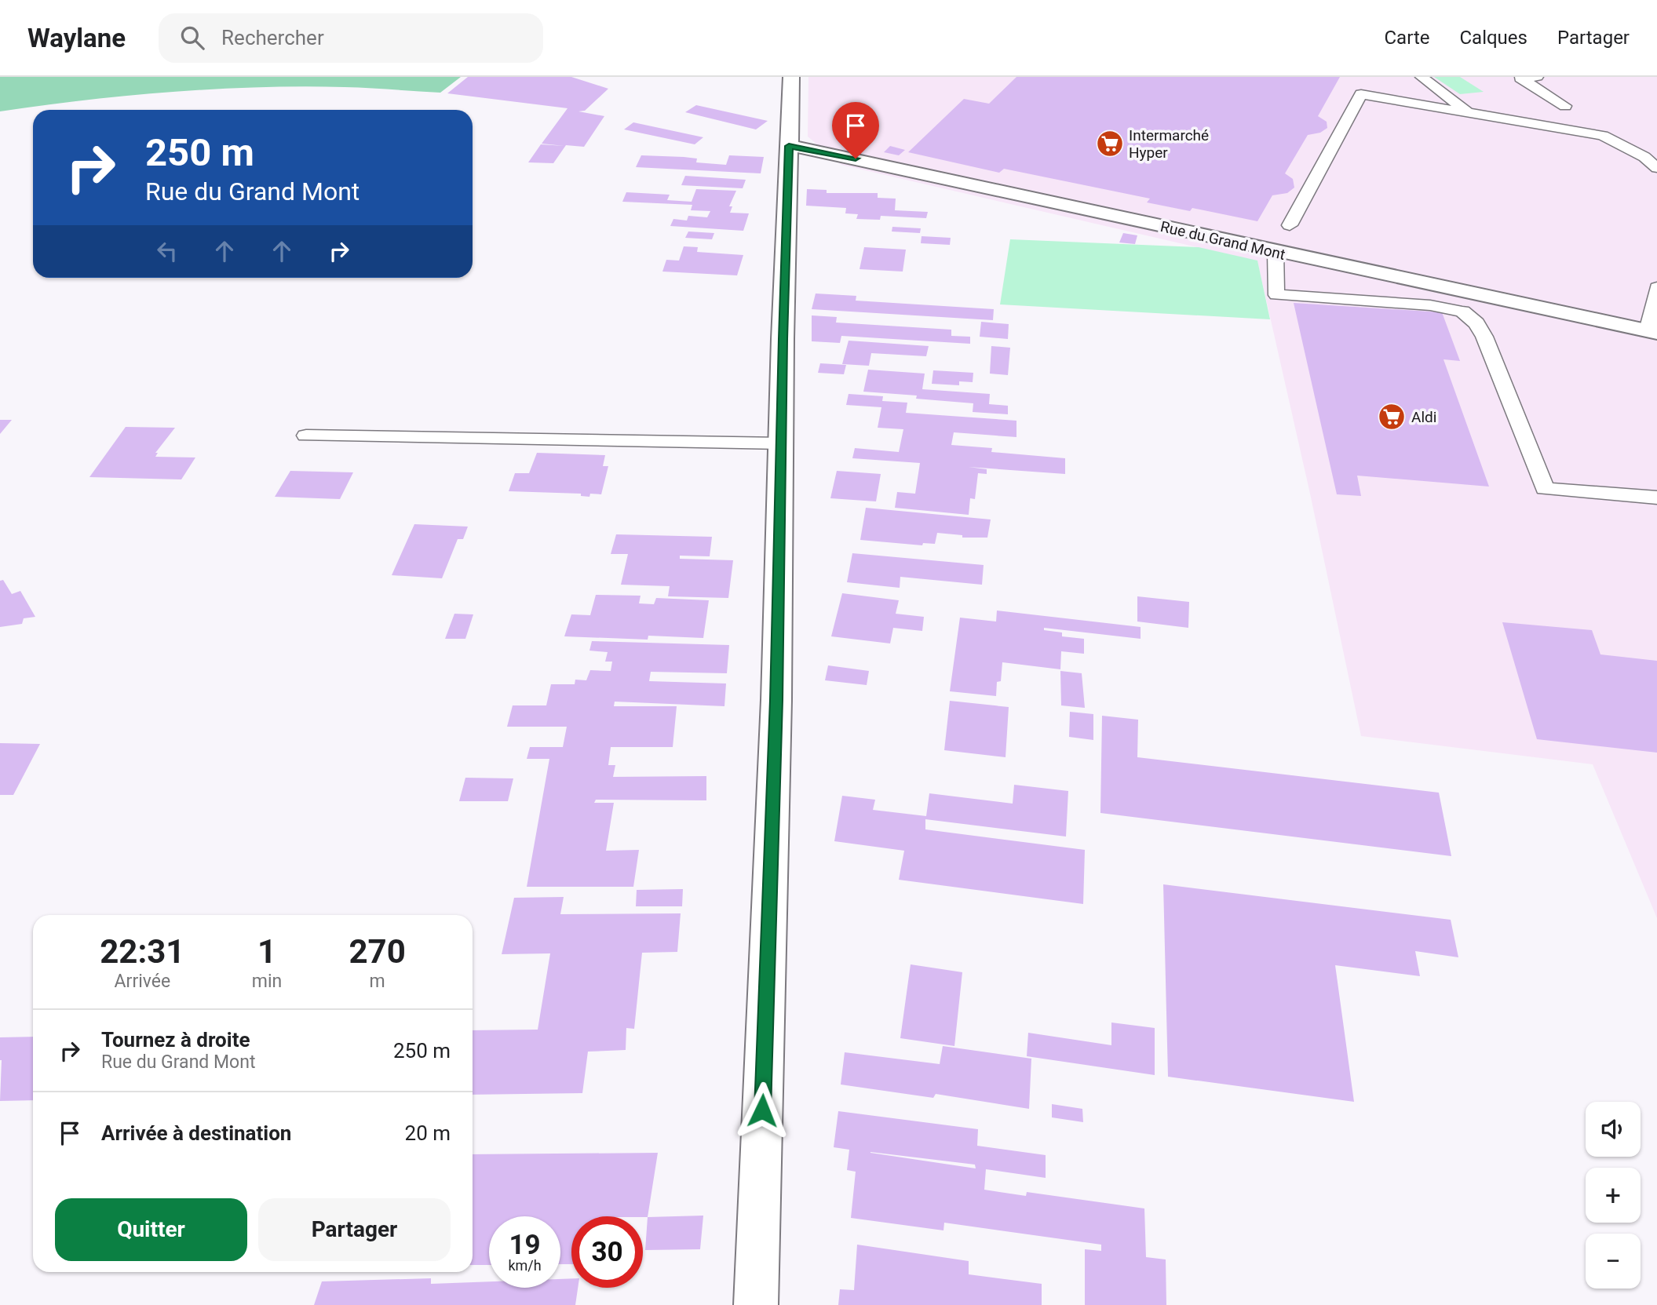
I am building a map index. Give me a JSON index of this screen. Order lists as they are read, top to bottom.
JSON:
{
  "streets": {
    "street": ["Rue du Grand Mont"]
  },
  "places": {
    "supermarket": ["Intermarché Hyper", "Aldi"]
  },
  "page": {
    "header": "Waylane",
    "search": "Rechercher",
    "nav": ["Carte", "Calques", "Partager"],
    "turn": ["250 m", "Rue du Grand Mont"],
    "eta": [
      "22:31",
      "Arrivée",
      "1",
      "min",
      "270",
      "m"
    ],
    "list": [
      {
        "name": "Tournez à droite",
        "note": "Rue du Grand Mont",
        "value": "250 m"
      },
      {
        "name": "Arrivée à destination",
        "value": "20 m"
      }
    ],
    "map_buttons": ["+", "−"],
    "buttons": ["Quitter", "Partager"],
    "speed": "19 km/h",
    "limit": "30"
  }
}
